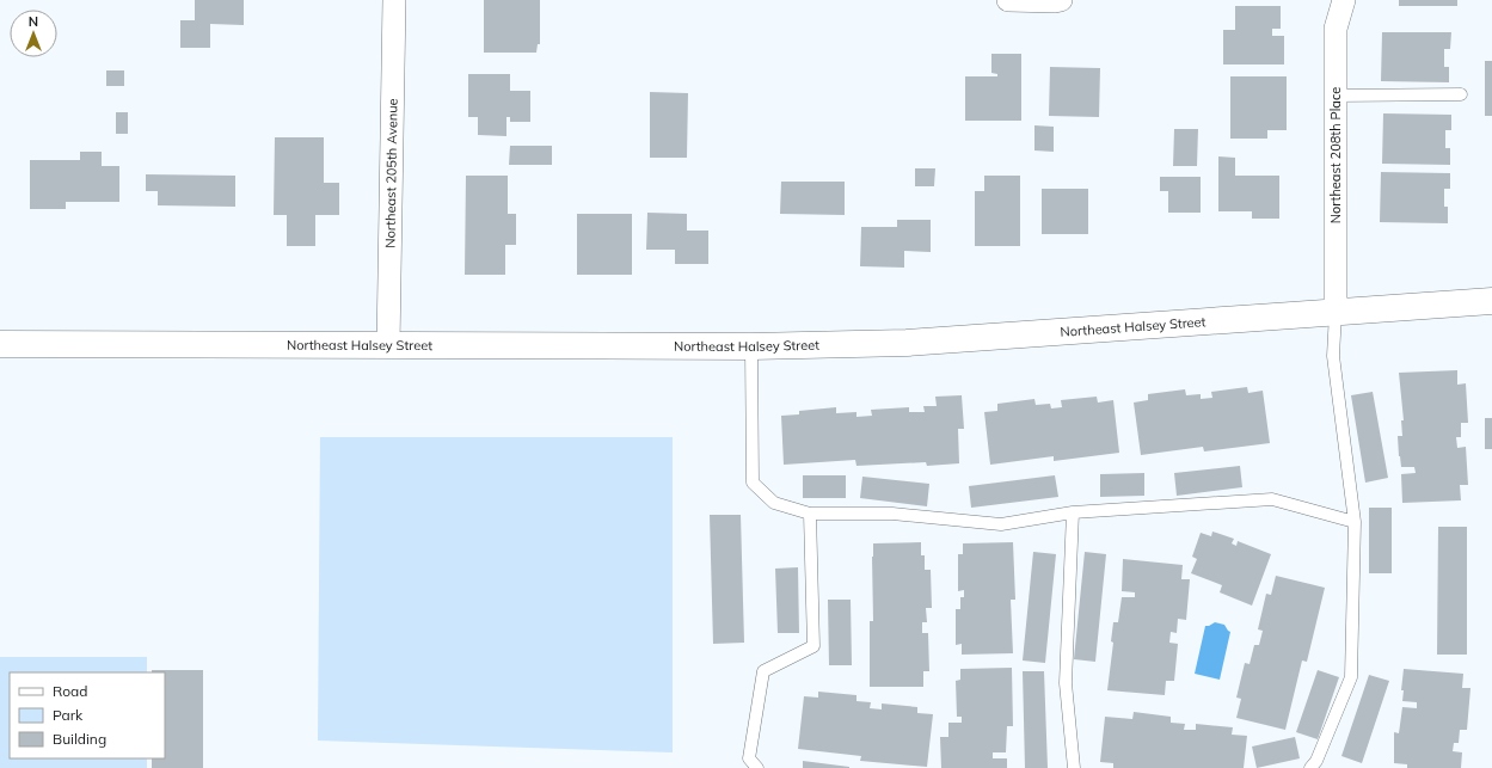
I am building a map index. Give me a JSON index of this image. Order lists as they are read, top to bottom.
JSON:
{
  "streets": {
    "street": ["Northeast 208th Place", "Northeast 205th Avenue", "Northeast Halsey Street"]
  },
  "crossings": [
    ["Northeast 208th Place", "Northeast Halsey Street"],
    ["Northeast 205th Avenue", "Northeast Halsey Street"]
  ],
  "legend": ["Road", "Park", "Building"],
  "north": "top"
}
